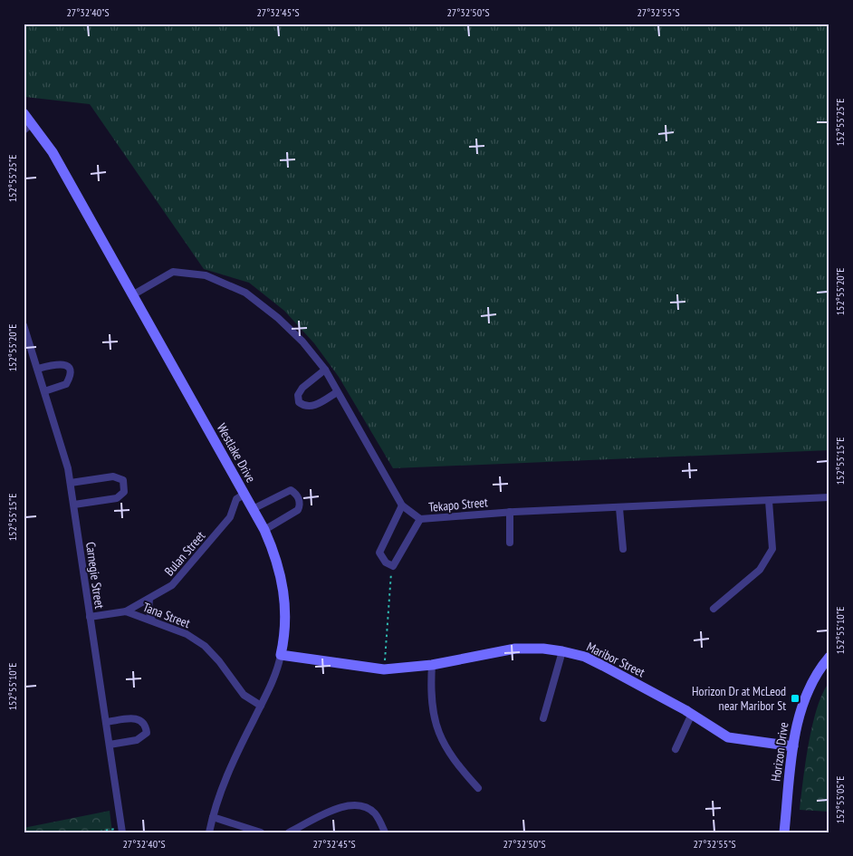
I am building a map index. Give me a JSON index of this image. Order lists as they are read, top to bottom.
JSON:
{
  "streets": {
    "street": [
      "Westlake Drive",
      "Tekapo Street",
      "Bulan Street",
      "Carnegie Street",
      "Tana Street",
      "Maribor Street",
      "Horizon Drive"
    ]
  },
  "crossings": [
    ["Westlake Drive", "Tekapo Street"],
    ["Westlake Drive", "Bulan Street"],
    ["Westlake Drive", "Tana Street"],
    ["Westlake Drive", "Maribor Street"],
    ["Bulan Street", "Tana Street"],
    ["Carnegie Street", "Tana Street"],
    ["Maribor Street", "Horizon Drive"]
  ],
  "places": {
    "transit": ["Horizon Dr at McLeod near Maribor St"]
  },
  "coordinates": [
    "27°32'40\"S",
    "27°32'45\"S",
    "27°32'50\"S",
    "27°32'55\"S",
    "152°55'25\"E",
    "152°55'20\"E",
    "152°55'15\"E",
    "152°55'10\"E",
    "152°55'05\"E"
  ]
}
